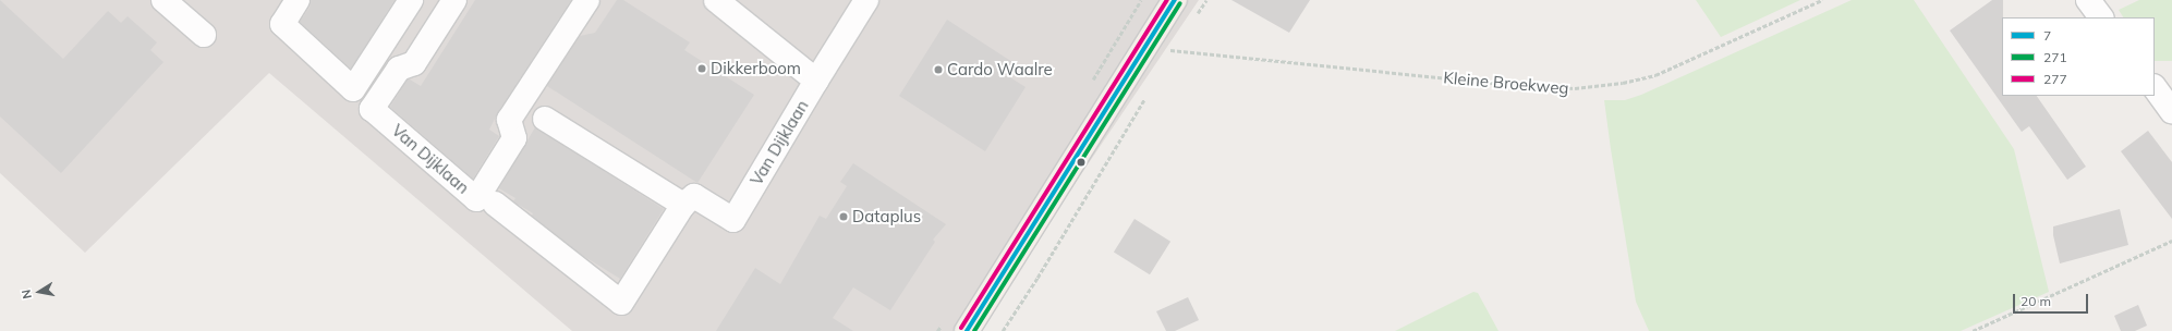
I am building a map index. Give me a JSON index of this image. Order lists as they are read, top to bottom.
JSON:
{
  "streets": {
    "street": ["Van Dijklaan"],
    "path": ["Kleine Broekweg"]
  },
  "places": ["Dikkerboom", "Cardo Waalre", "Dataplus"],
  "lines": ["transit line 7", "transit line 277", "transit line 271"],
  "legend": ["7", "271", "277"],
  "scale_bar": "20 m",
  "north": "left"
}
